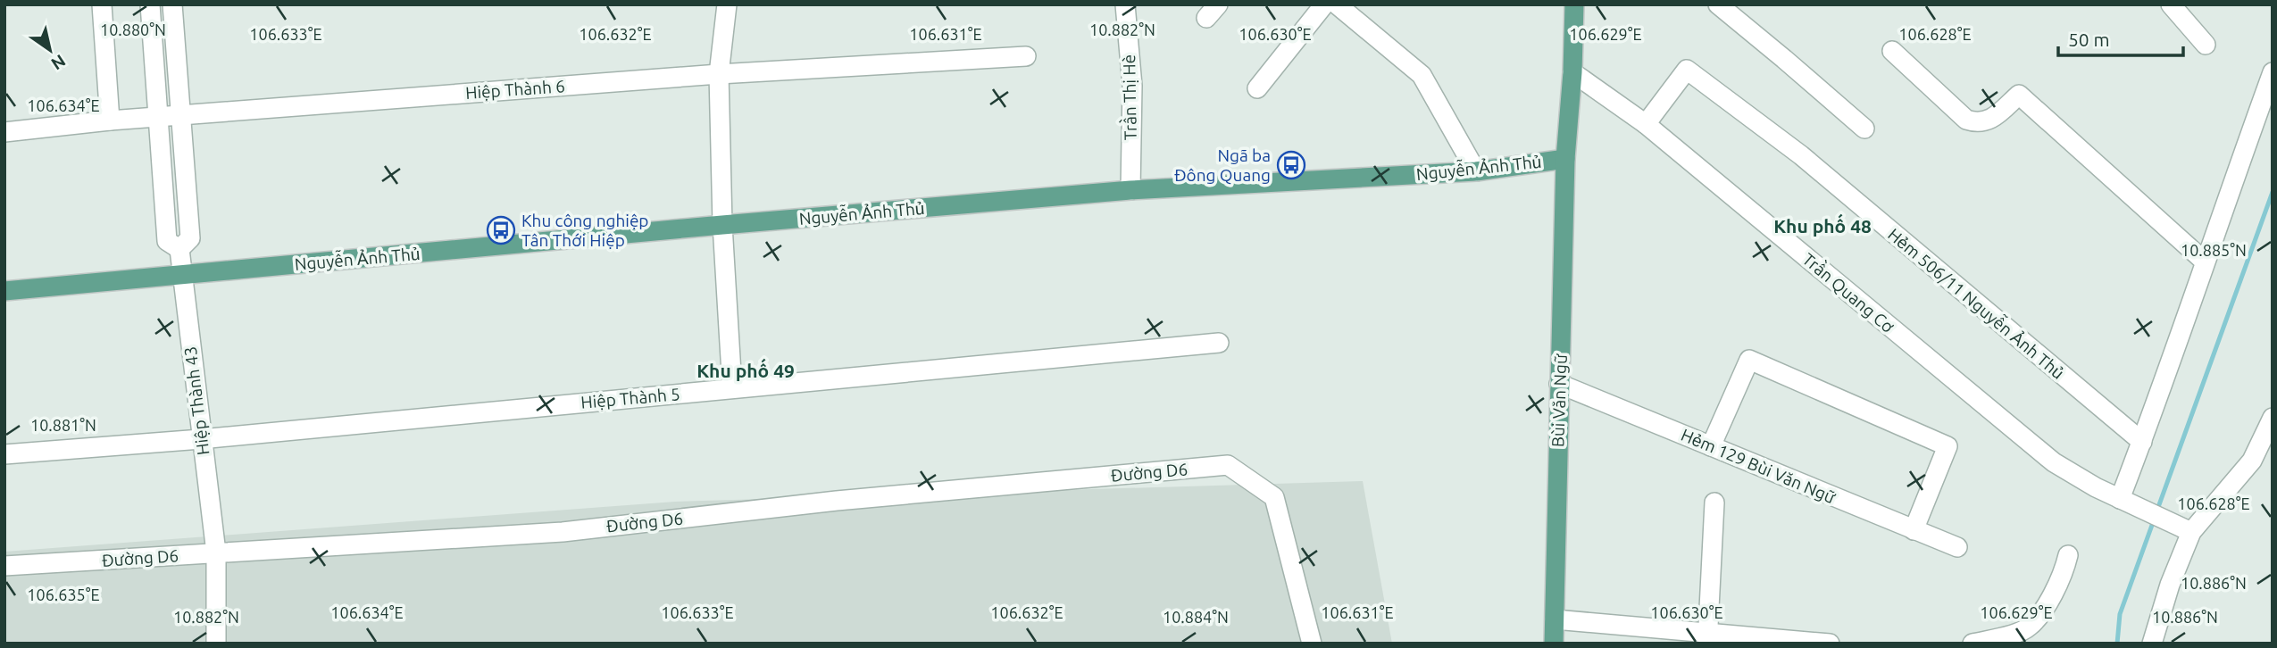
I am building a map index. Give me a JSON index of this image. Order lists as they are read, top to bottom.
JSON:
{
  "streets": {
    "main road": ["Nguyễn Ảnh Thủ", "Bùi Văn Ngữ"],
    "street": [
      "Hiệp Thành 6",
      "Trần Thị Hè",
      "Trần Quang Cơ",
      "Hẻm 506/11 Nguyễn Ảnh Thủ",
      "Hiệp Thành 5",
      "Hiệp Thành 43",
      "Hẻm 129 Bùi Văn Ngữ",
      "Đường D6"
    ]
  },
  "crossings": [
    ["Hiệp Thành 6", "Hiệp Thành 43"],
    ["Trần Thị Hè", "Nguyễn Ảnh Thủ"],
    ["Nguyễn Ảnh Thủ", "Trần Quang Cơ"],
    ["Nguyễn Ảnh Thủ", "Hiệp Thành 43"],
    ["Nguyễn Ảnh Thủ", "Bùi Văn Ngữ"],
    ["Trần Quang Cơ", "Hẻm 506/11 Nguyễn Ảnh Thủ"],
    ["Hiệp Thành 5", "Hiệp Thành 43"],
    ["Hiệp Thành 43", "Đường D6"],
    ["Bùi Văn Ngữ", "Hẻm 129 Bùi Văn Ngữ"]
  ],
  "districts": ["Khu phố 48", "Khu phố 49"],
  "places": {
    "bus stop": ["Ngã ba Đông Quang", "Khu công nghiệp Tân Thới Hiệp"]
  },
  "scale_bar": "50 m",
  "north": "bottom right",
  "coordinates": [
    "10.880°N",
    "10.882°N",
    "106.633°E",
    "106.632°E",
    "106.631°E",
    "106.630°E",
    "106.629°E",
    "106.628°E",
    "106.634°E",
    "10.885°N",
    "10.881°N",
    "10.886°N",
    "106.635°E",
    "10.884°N"
  ]
}
